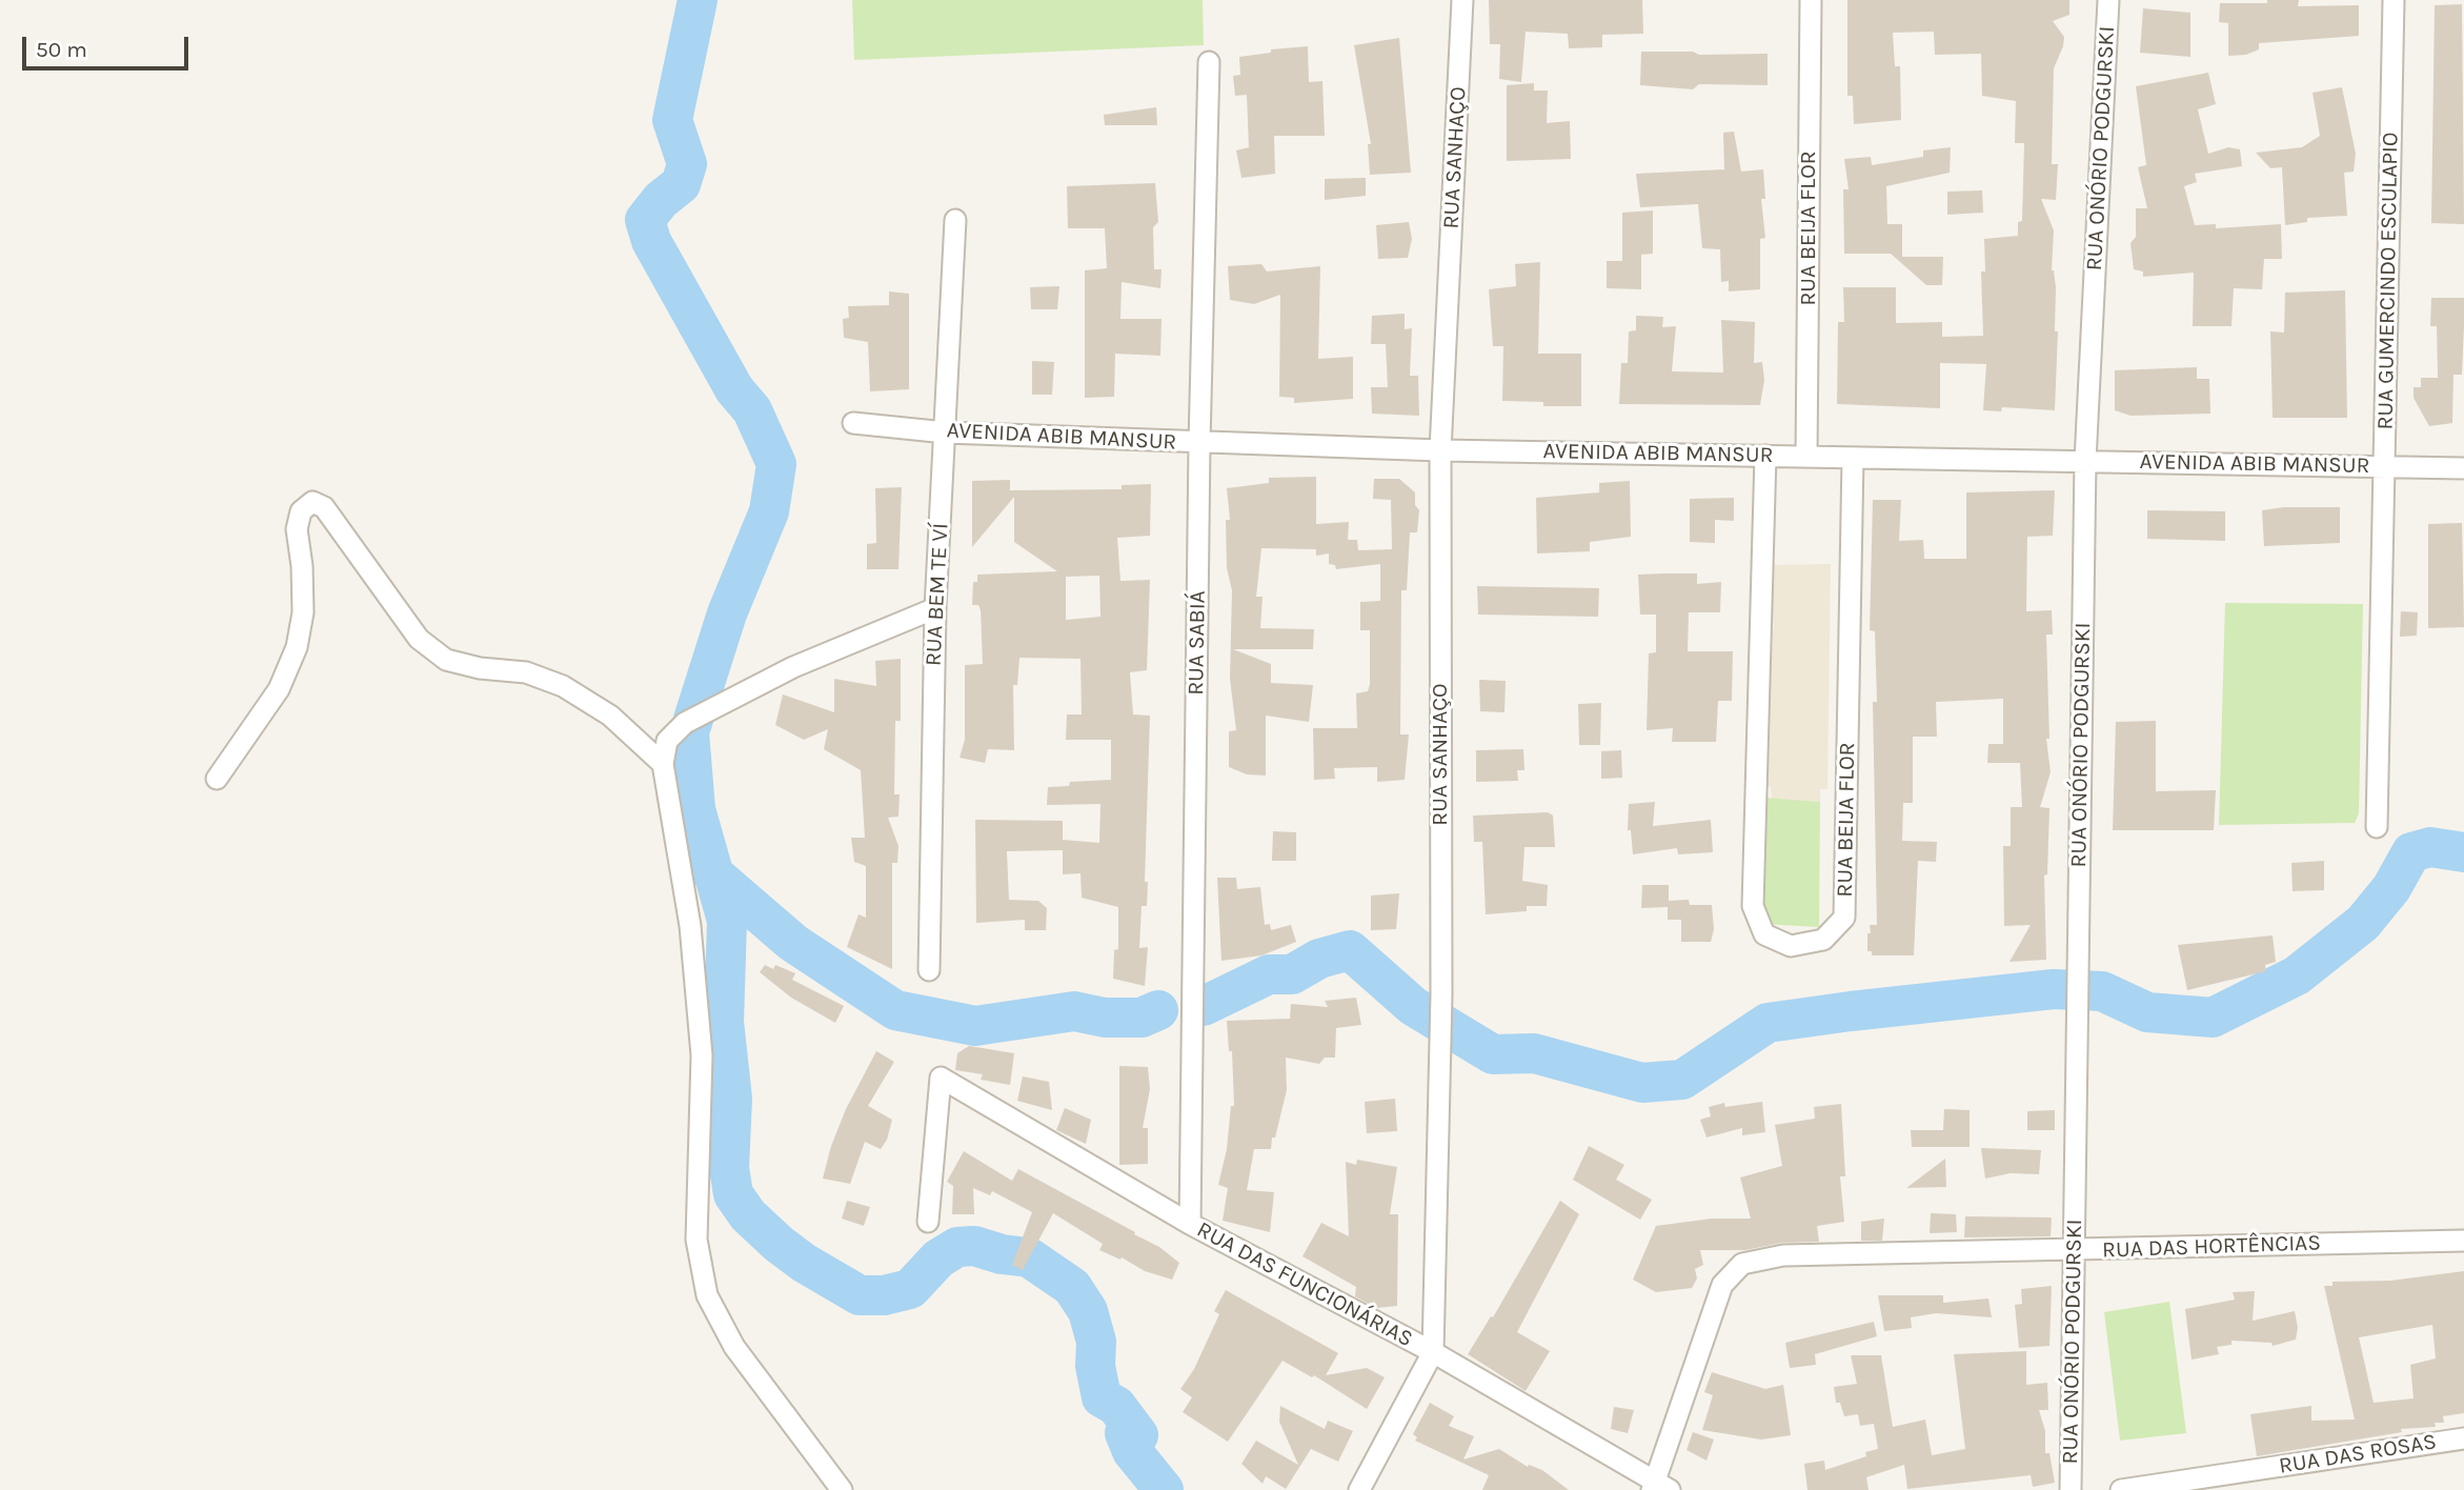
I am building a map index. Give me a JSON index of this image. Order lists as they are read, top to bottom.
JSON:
{
  "streets": {
    "street": [
      "RUA ONÓRIO PODGURSKI",
      "RUA SANHAÇO",
      "RUA BEIJA FLOR",
      "RUA GUMERCINDO ESCULAPIO",
      "AVENIDA ABIB MANSUR",
      "RUA BEM TE VÍ",
      "RUA SABIÁ",
      "RUA DAS HORTÊNCIAS",
      "RUA DAS FUNCIONÁRIAS",
      "RUA DAS ROSAS"
    ]
  },
  "crossings": [
    ["RUA ONÓRIO PODGURSKI", "AVENIDA ABIB MANSUR"],
    ["RUA ONÓRIO PODGURSKI", "RUA DAS HORTÊNCIAS"],
    ["RUA SANHAÇO", "AVENIDA ABIB MANSUR"],
    ["RUA SANHAÇO", "RUA DAS FUNCIONÁRIAS"],
    ["RUA BEIJA FLOR", "AVENIDA ABIB MANSUR"],
    ["RUA GUMERCINDO ESCULAPIO", "AVENIDA ABIB MANSUR"],
    ["AVENIDA ABIB MANSUR", "RUA BEM TE VÍ"],
    ["AVENIDA ABIB MANSUR", "RUA SABIÁ"],
    ["RUA SABIÁ", "RUA DAS FUNCIONÁRIAS"],
    ["RUA DAS HORTÊNCIAS", "RUA DAS FUNCIONÁRIAS"]
  ],
  "scale_bar": "50 m"
}
